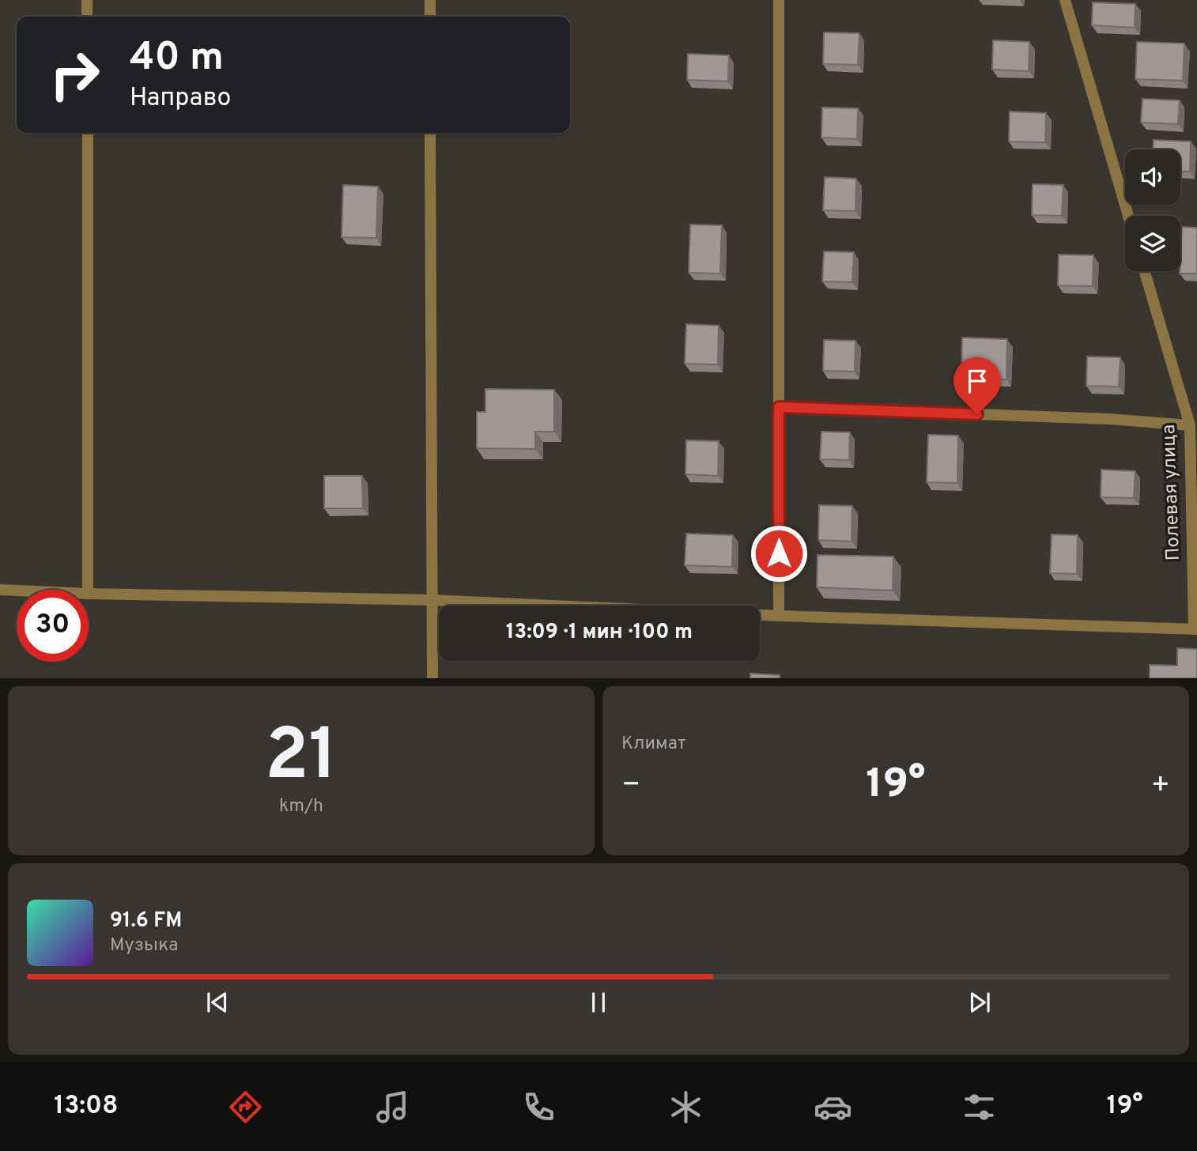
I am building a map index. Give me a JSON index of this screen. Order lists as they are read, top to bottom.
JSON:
{
  "streets": {
    "street": ["Полевая улица"]
  },
  "page": {
    "turn": ["40 m", "Направо"],
    "limit": "30",
    "trip": "13:09 · 1 мин · 100 m",
    "tile": [
      ["21", "km/h"],
      "Климат"
    ],
    "heat": ["−", "19°", "+"],
    "song": ["91.6 FM", "Музыка"],
    "tabs": ["13:08", "19°"]
  }
}
